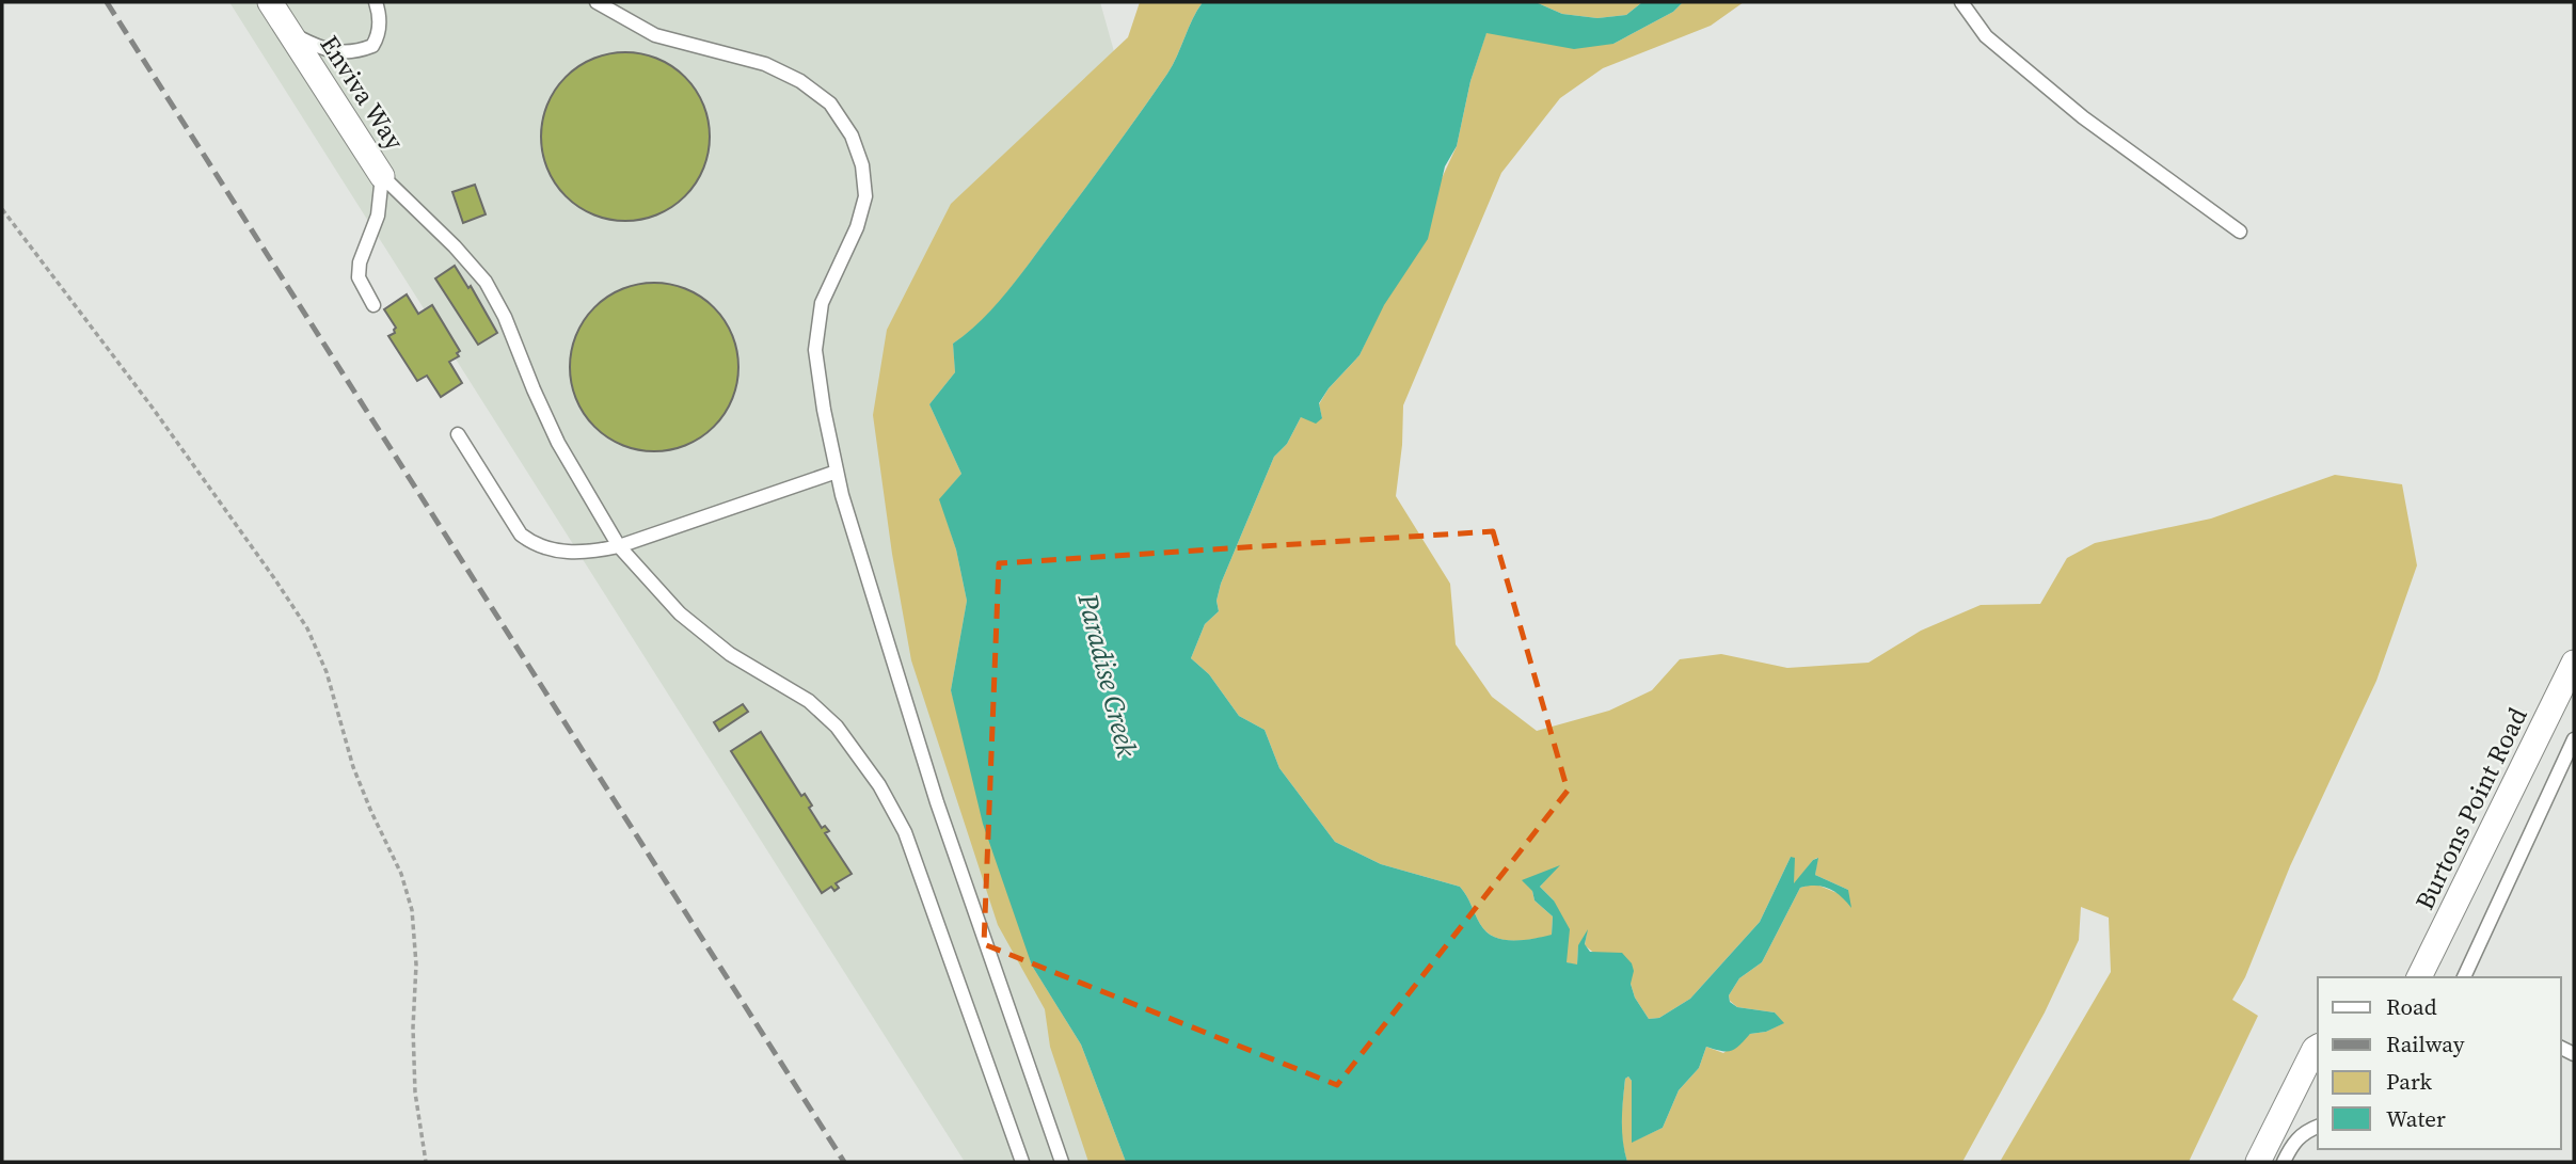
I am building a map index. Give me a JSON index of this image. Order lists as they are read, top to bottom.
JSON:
{
  "streets": {
    "street": ["Enviva Way", "Burtons Point Road"]
  },
  "water": ["Paradise Creek"],
  "legend": [
    "Road",
    "Railway",
    "Park",
    "Water"
  ]
}
